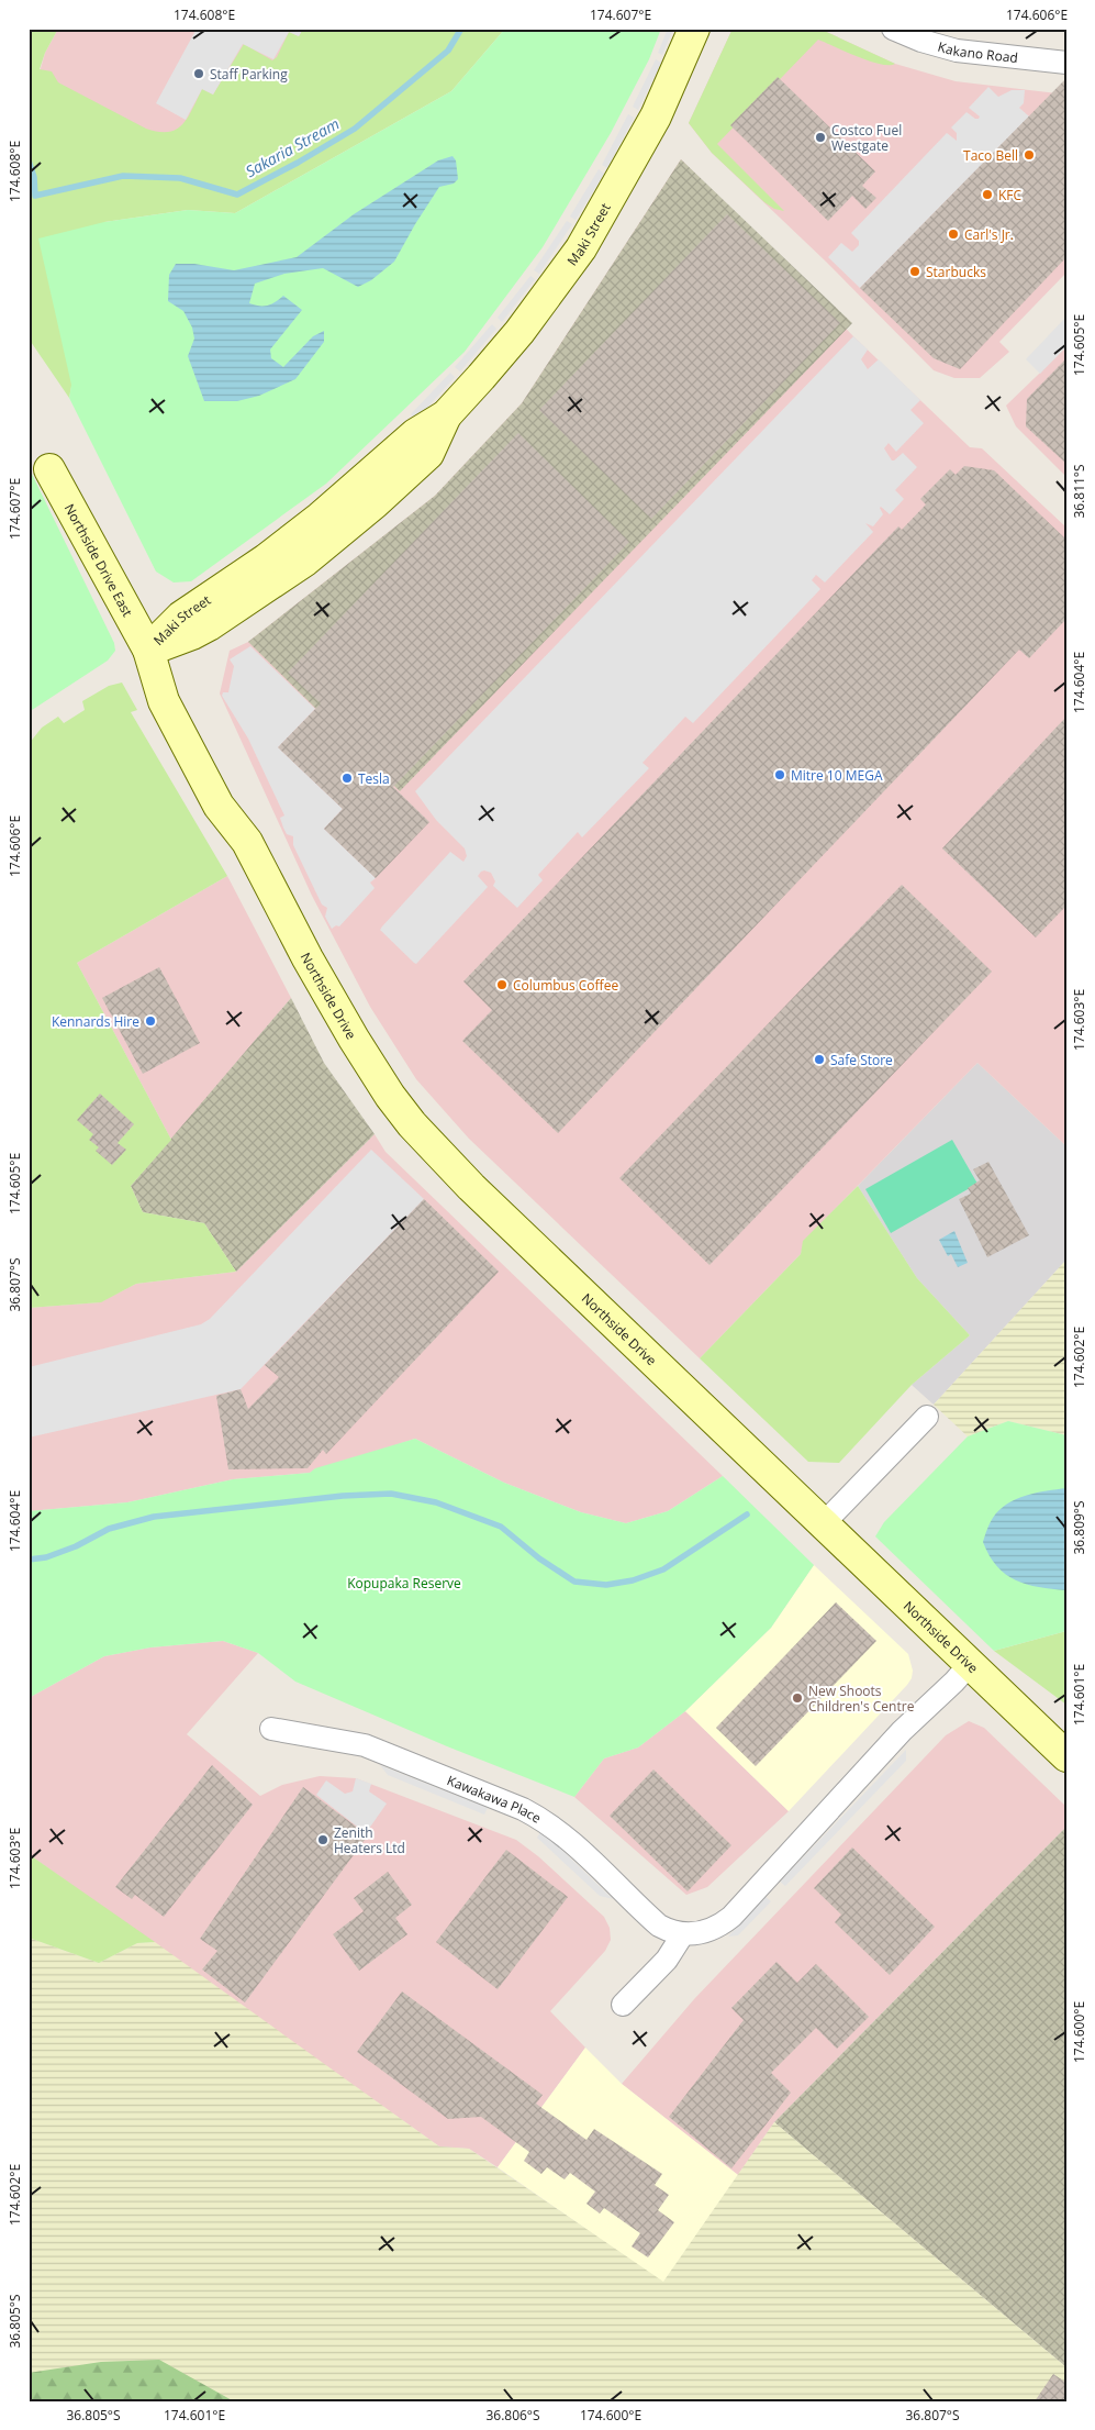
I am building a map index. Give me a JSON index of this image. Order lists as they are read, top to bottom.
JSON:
{
  "streets": {
    "street": [
      "Kakano Road",
      "Maki Street",
      "Northside Drive East",
      "Northside Drive",
      "Kawakawa Place"
    ]
  },
  "crossings": [
    ["Maki Street", "Northside Drive East"],
    ["Maki Street", "Northside Drive"],
    ["Northside Drive East", "Northside Drive"]
  ],
  "water": ["Sakaria Stream"],
  "parks": ["Kopupaka Reserve"],
  "places": [
    "Staff Parking",
    "Costco Fuel Westgate",
    "Taco Bell",
    "KFC",
    "Carl's Jr.",
    "Starbucks",
    "Mitre 10 MEGA",
    "Tesla",
    "Columbus Coffee",
    "Kennards Hire",
    "Safe Store",
    "New Shoots Children's Centre",
    "Zenith Heaters Ltd"
  ],
  "coordinates": [
    "174.608°E",
    "174.607°E",
    "174.606°E",
    "174.605°E",
    "36.811°S",
    "174.604°E",
    "174.603°E",
    "36.807°S",
    "174.602°E",
    "36.809°S",
    "174.601°E",
    "174.600°E",
    "36.805°S",
    "36.806°S"
  ]
}
